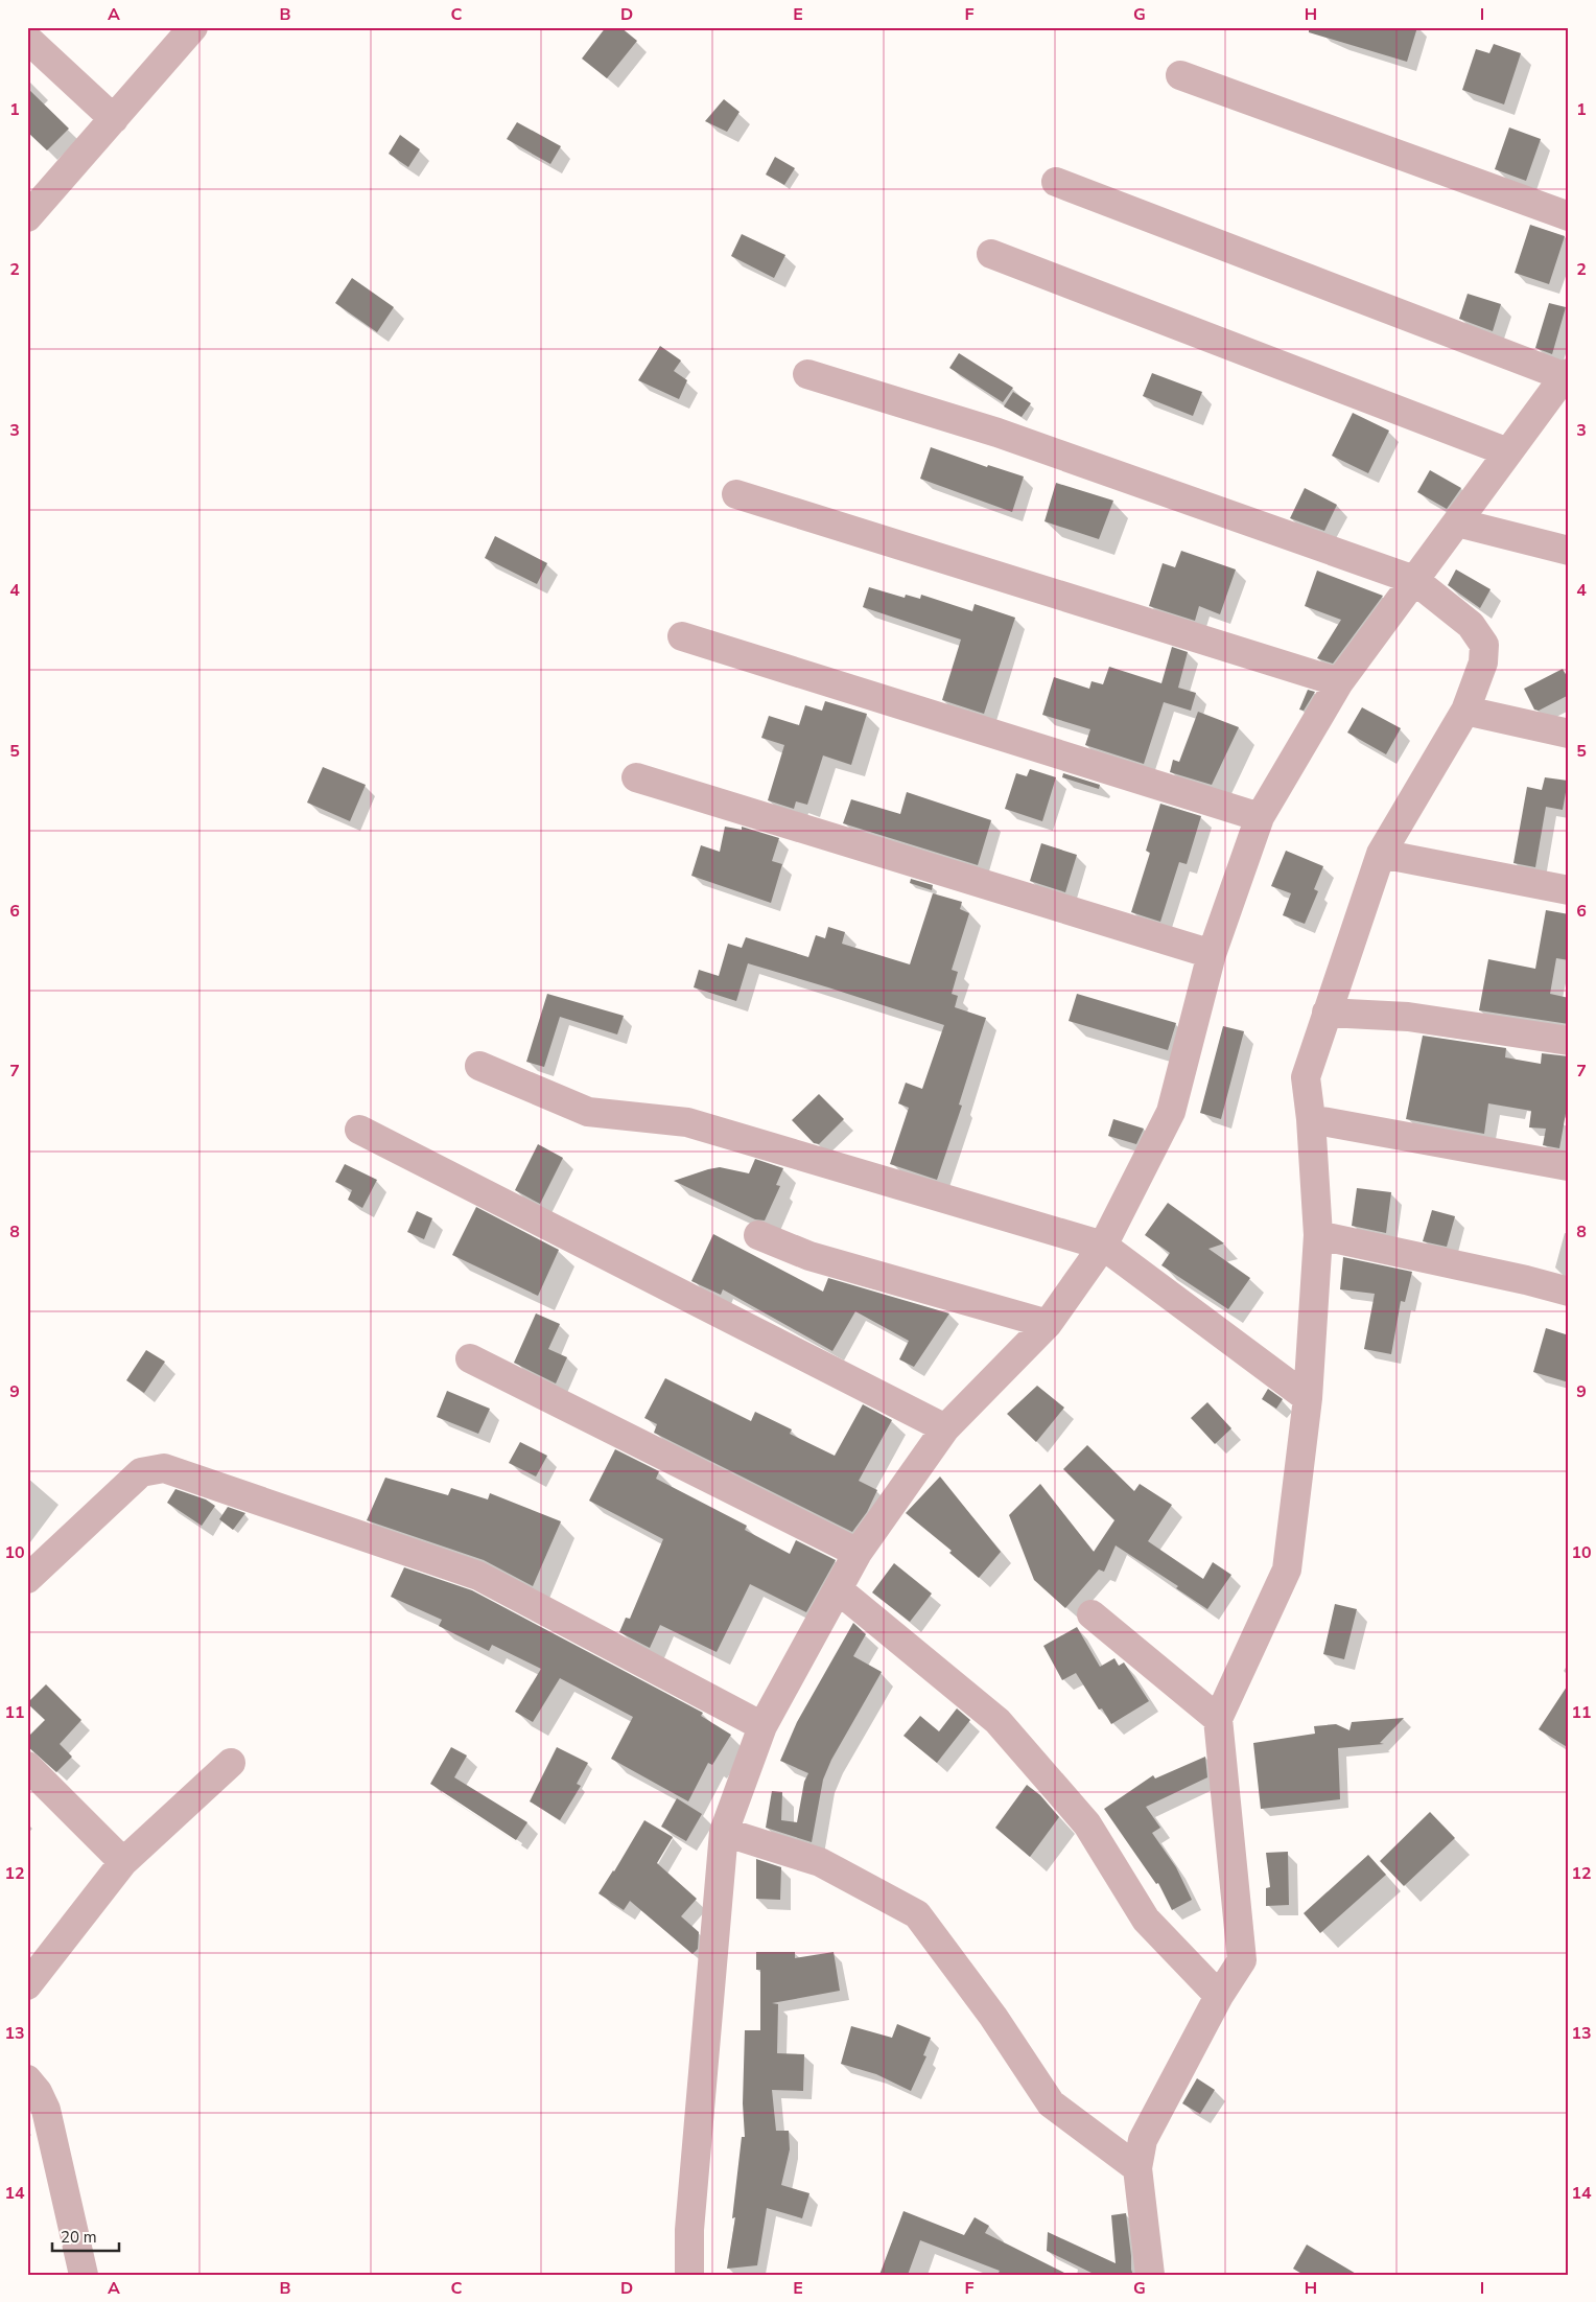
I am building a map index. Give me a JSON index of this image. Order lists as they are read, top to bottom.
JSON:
{
  "scale_bar": "20 m",
  "grid": {
    "columns": [
      "A",
      "B",
      "C",
      "D",
      "E",
      "F",
      "G",
      "H",
      "I"
    ],
    "rows": [
      "1",
      "2",
      "3",
      "4",
      "5",
      "6",
      "7",
      "8",
      "9",
      "10",
      "11",
      "12",
      "13",
      "14"
    ]
  }
}
